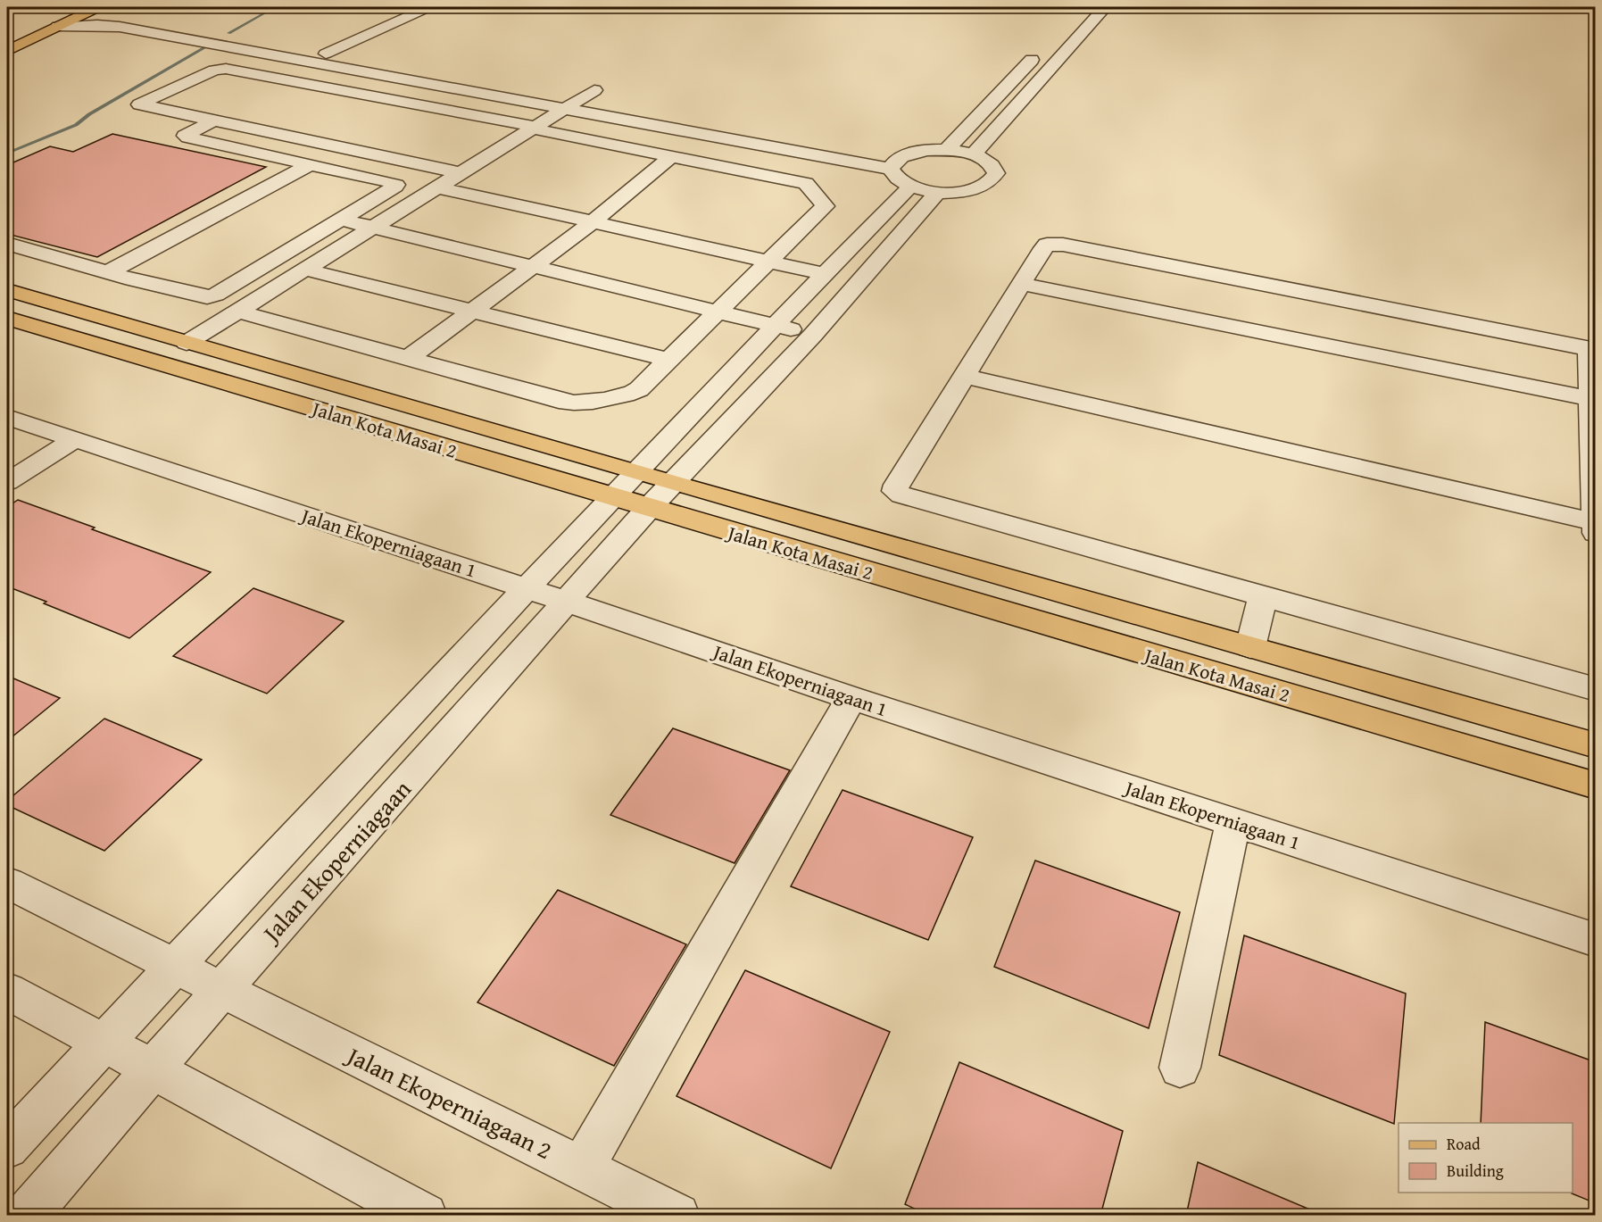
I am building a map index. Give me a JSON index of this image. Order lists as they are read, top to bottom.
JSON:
{
  "streets": {
    "main road": ["Jalan Kota Masai 2"],
    "street": ["Jalan Ekoperniagaan 1", "Jalan Ekoperniagaan", "Jalan Ekoperniagaan 2"]
  },
  "crossings": [
    ["Jalan Kota Masai 2", "Jalan Ekoperniagaan"],
    ["Jalan Ekoperniagaan 1", "Jalan Ekoperniagaan"],
    ["Jalan Ekoperniagaan", "Jalan Ekoperniagaan 2"]
  ],
  "legend": ["Road", "Building"]
}
